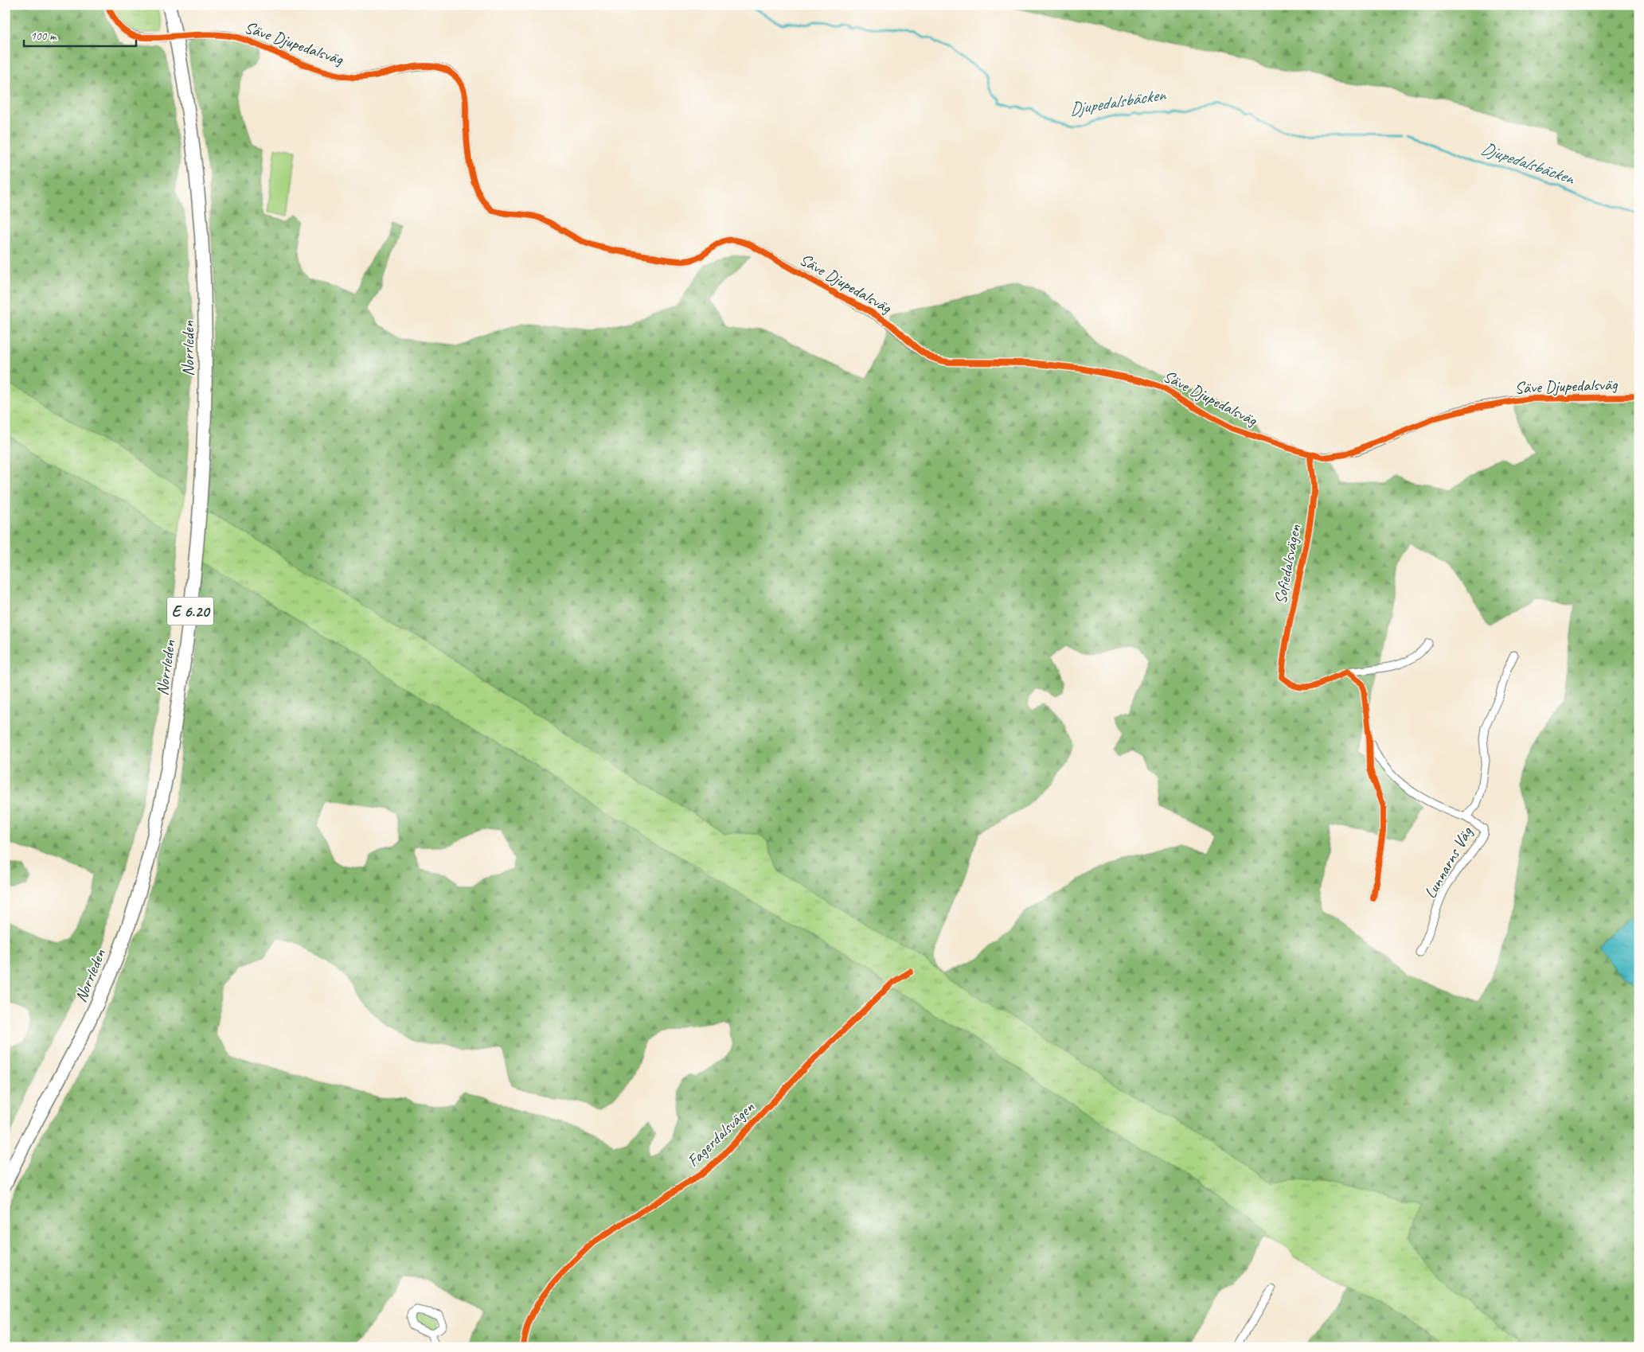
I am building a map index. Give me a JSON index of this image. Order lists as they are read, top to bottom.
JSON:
{
  "streets": {
    "highway": ["Norrleden", "E 6.20"],
    "street": [
      "Säve Djupedalsväg",
      "Sofiedalsvägen",
      "Lunnarns Väg",
      "Fagerdalsvägen"
    ]
  },
  "crossings": [
    ["Säve Djupedalsväg", "Sofiedalsvägen"],
    ["Sofiedalsvägen", "Lunnarns Väg"]
  ],
  "water": ["Djupedalsbäcken"],
  "scale_bar": "100 m"
}
